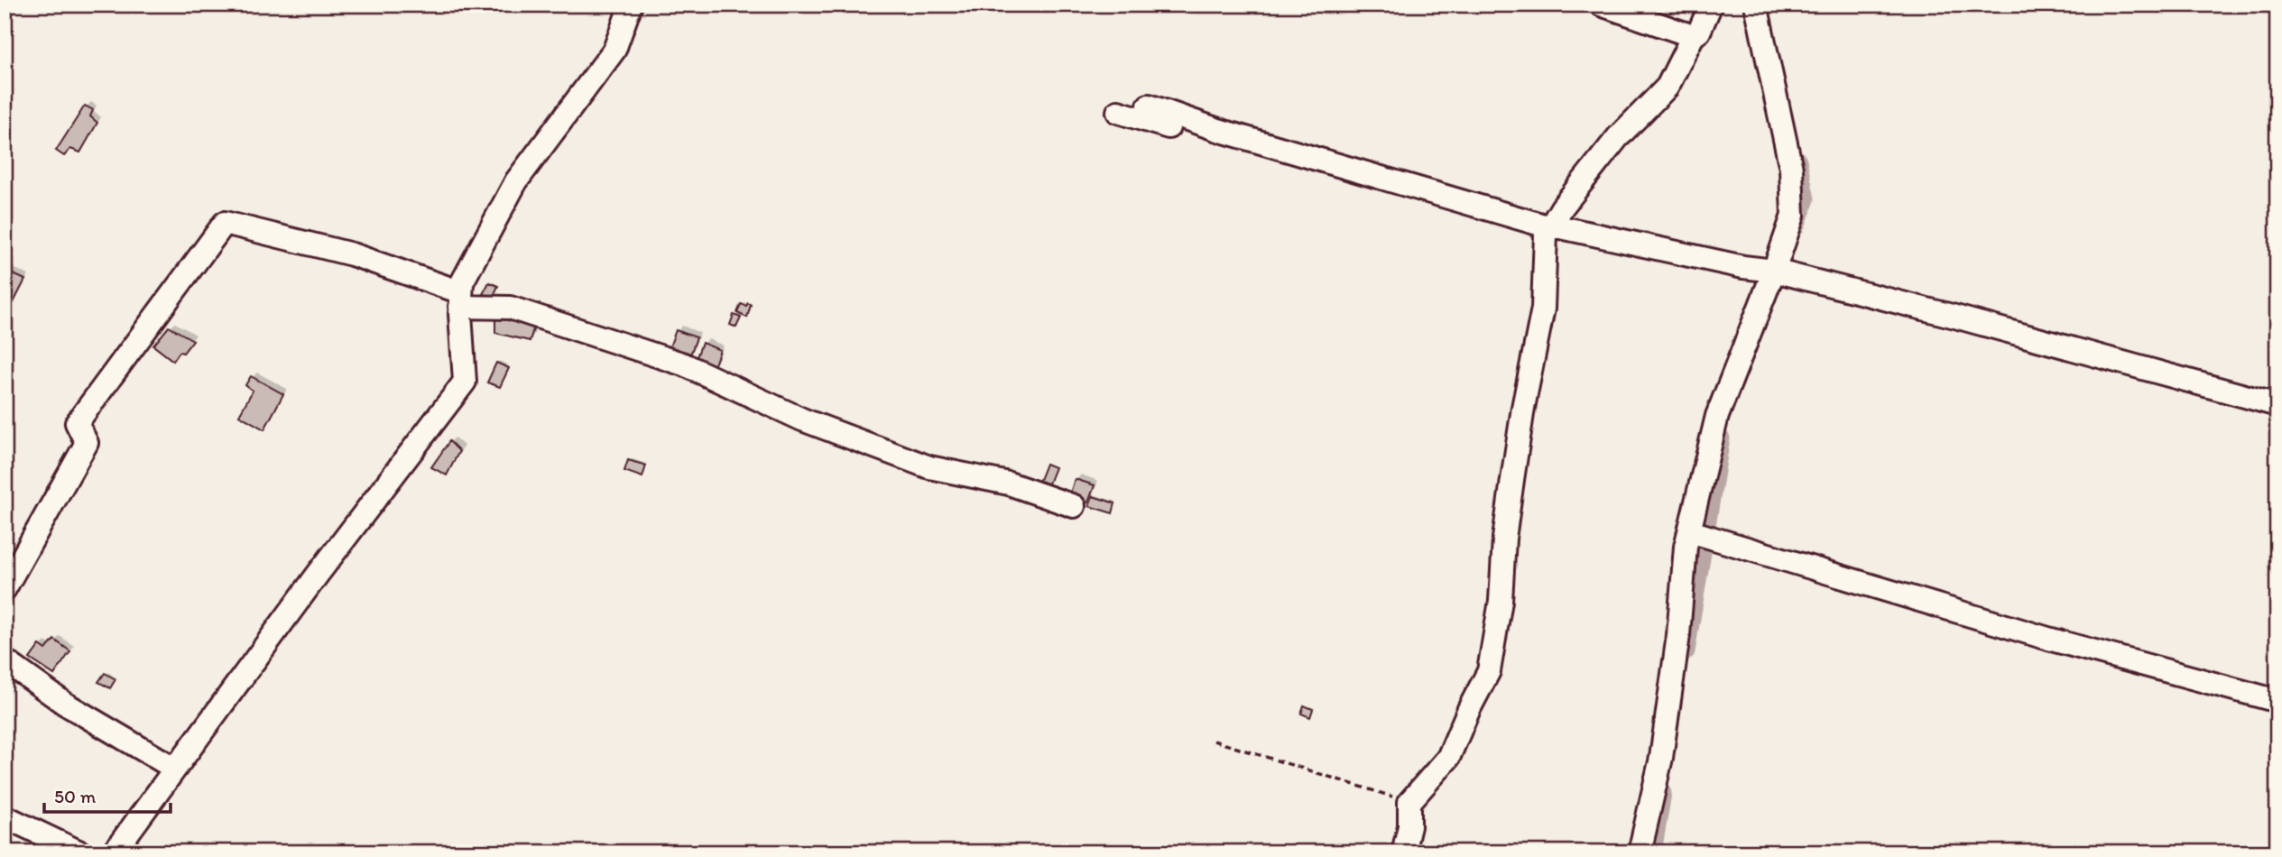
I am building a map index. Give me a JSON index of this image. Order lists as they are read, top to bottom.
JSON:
{
  "scale_bar": "50 m"
}
